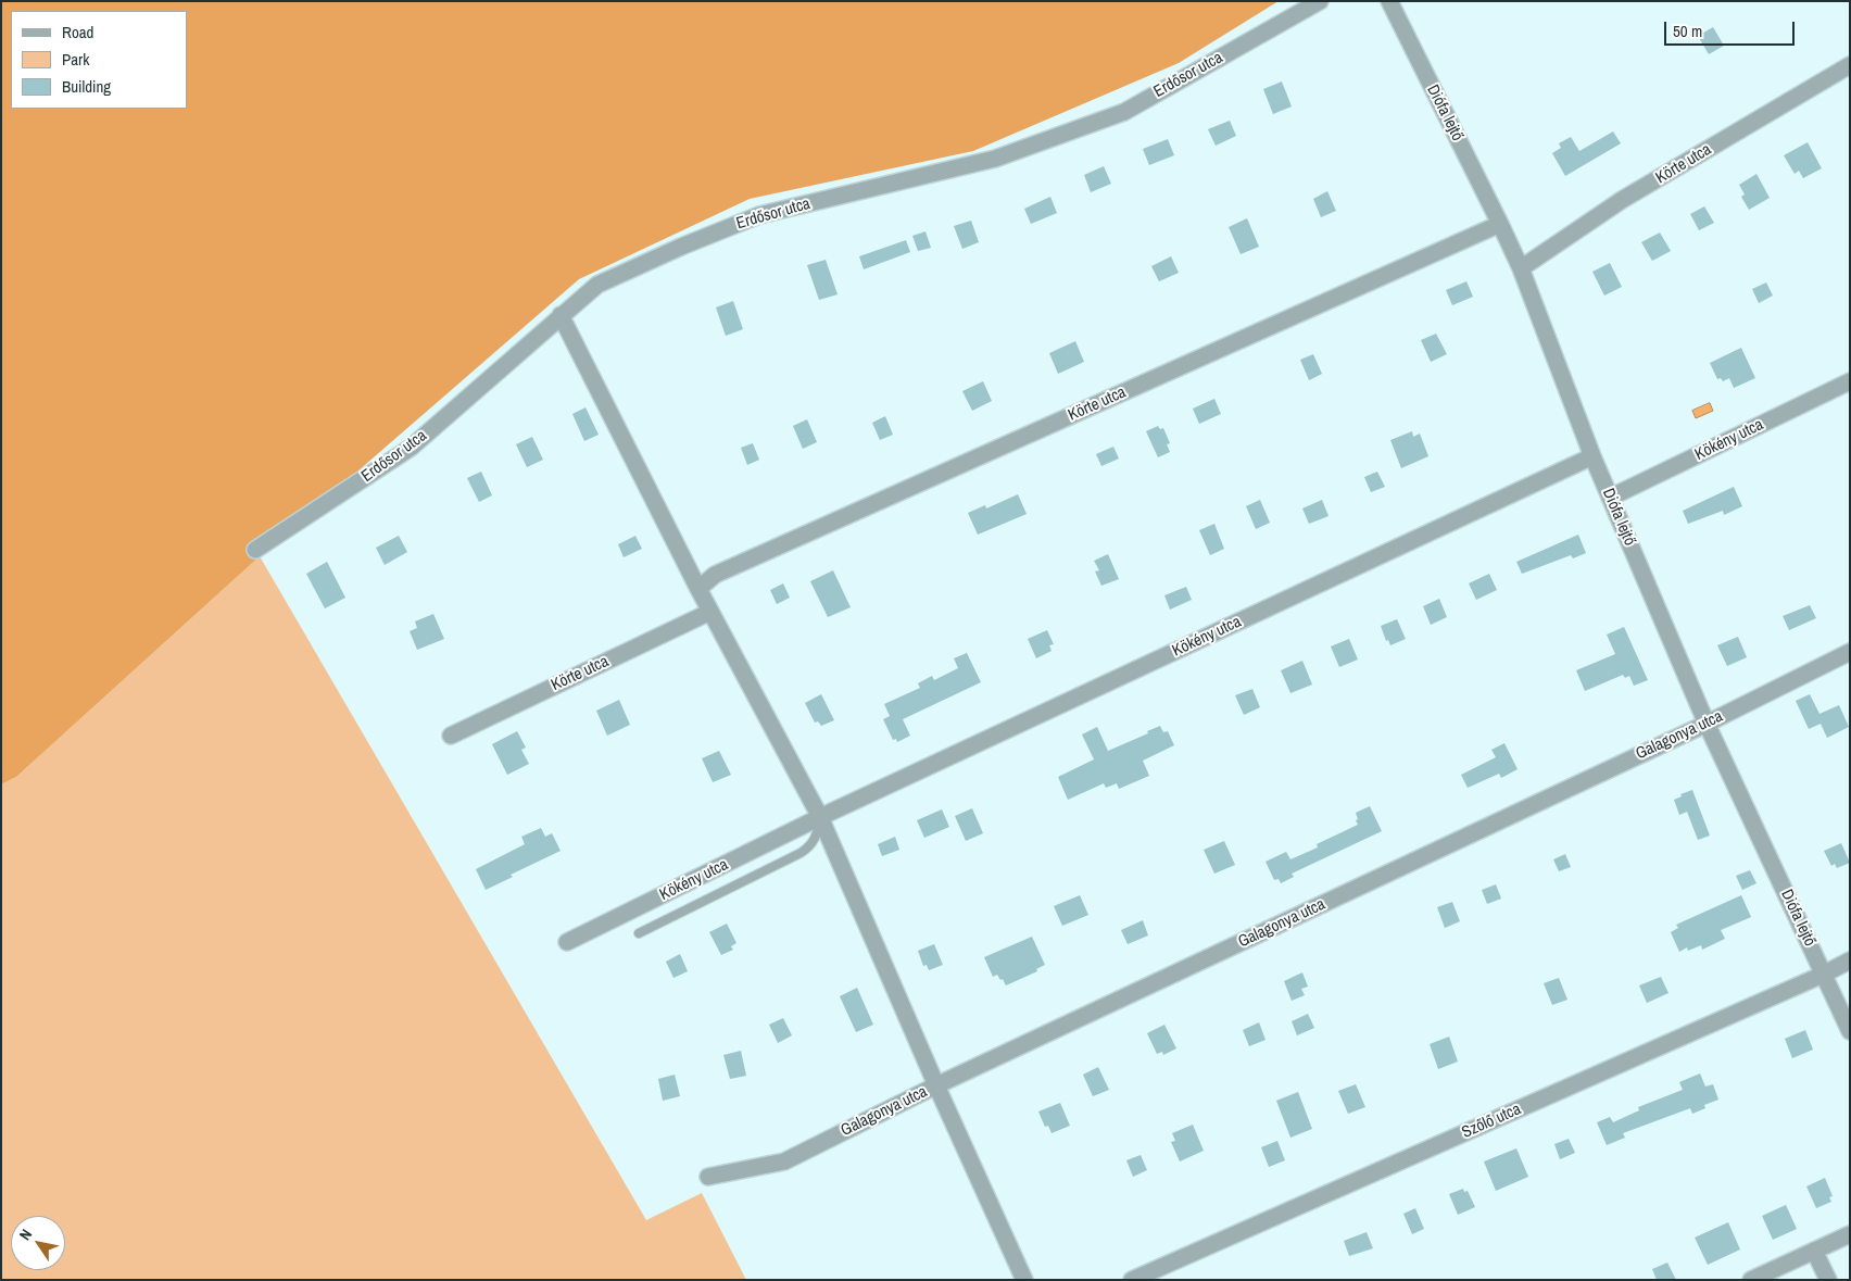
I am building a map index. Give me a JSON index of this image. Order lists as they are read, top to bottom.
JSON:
{
  "streets": {
    "street": [
      "Erdősor utca",
      "Diófa lejtő",
      "Körte utca",
      "Kökény utca",
      "Galagonya utca",
      "Szőlő utca"
    ]
  },
  "crossings": [
    ["Diófa lejtő", "Körte utca"],
    ["Diófa lejtő", "Kökény utca"],
    ["Diófa lejtő", "Galagonya utca"],
    ["Diófa lejtő", "Szőlő utca"]
  ],
  "legend": ["Road", "Park", "Building"],
  "scale_bar": "50 m",
  "north": "top left"
}
